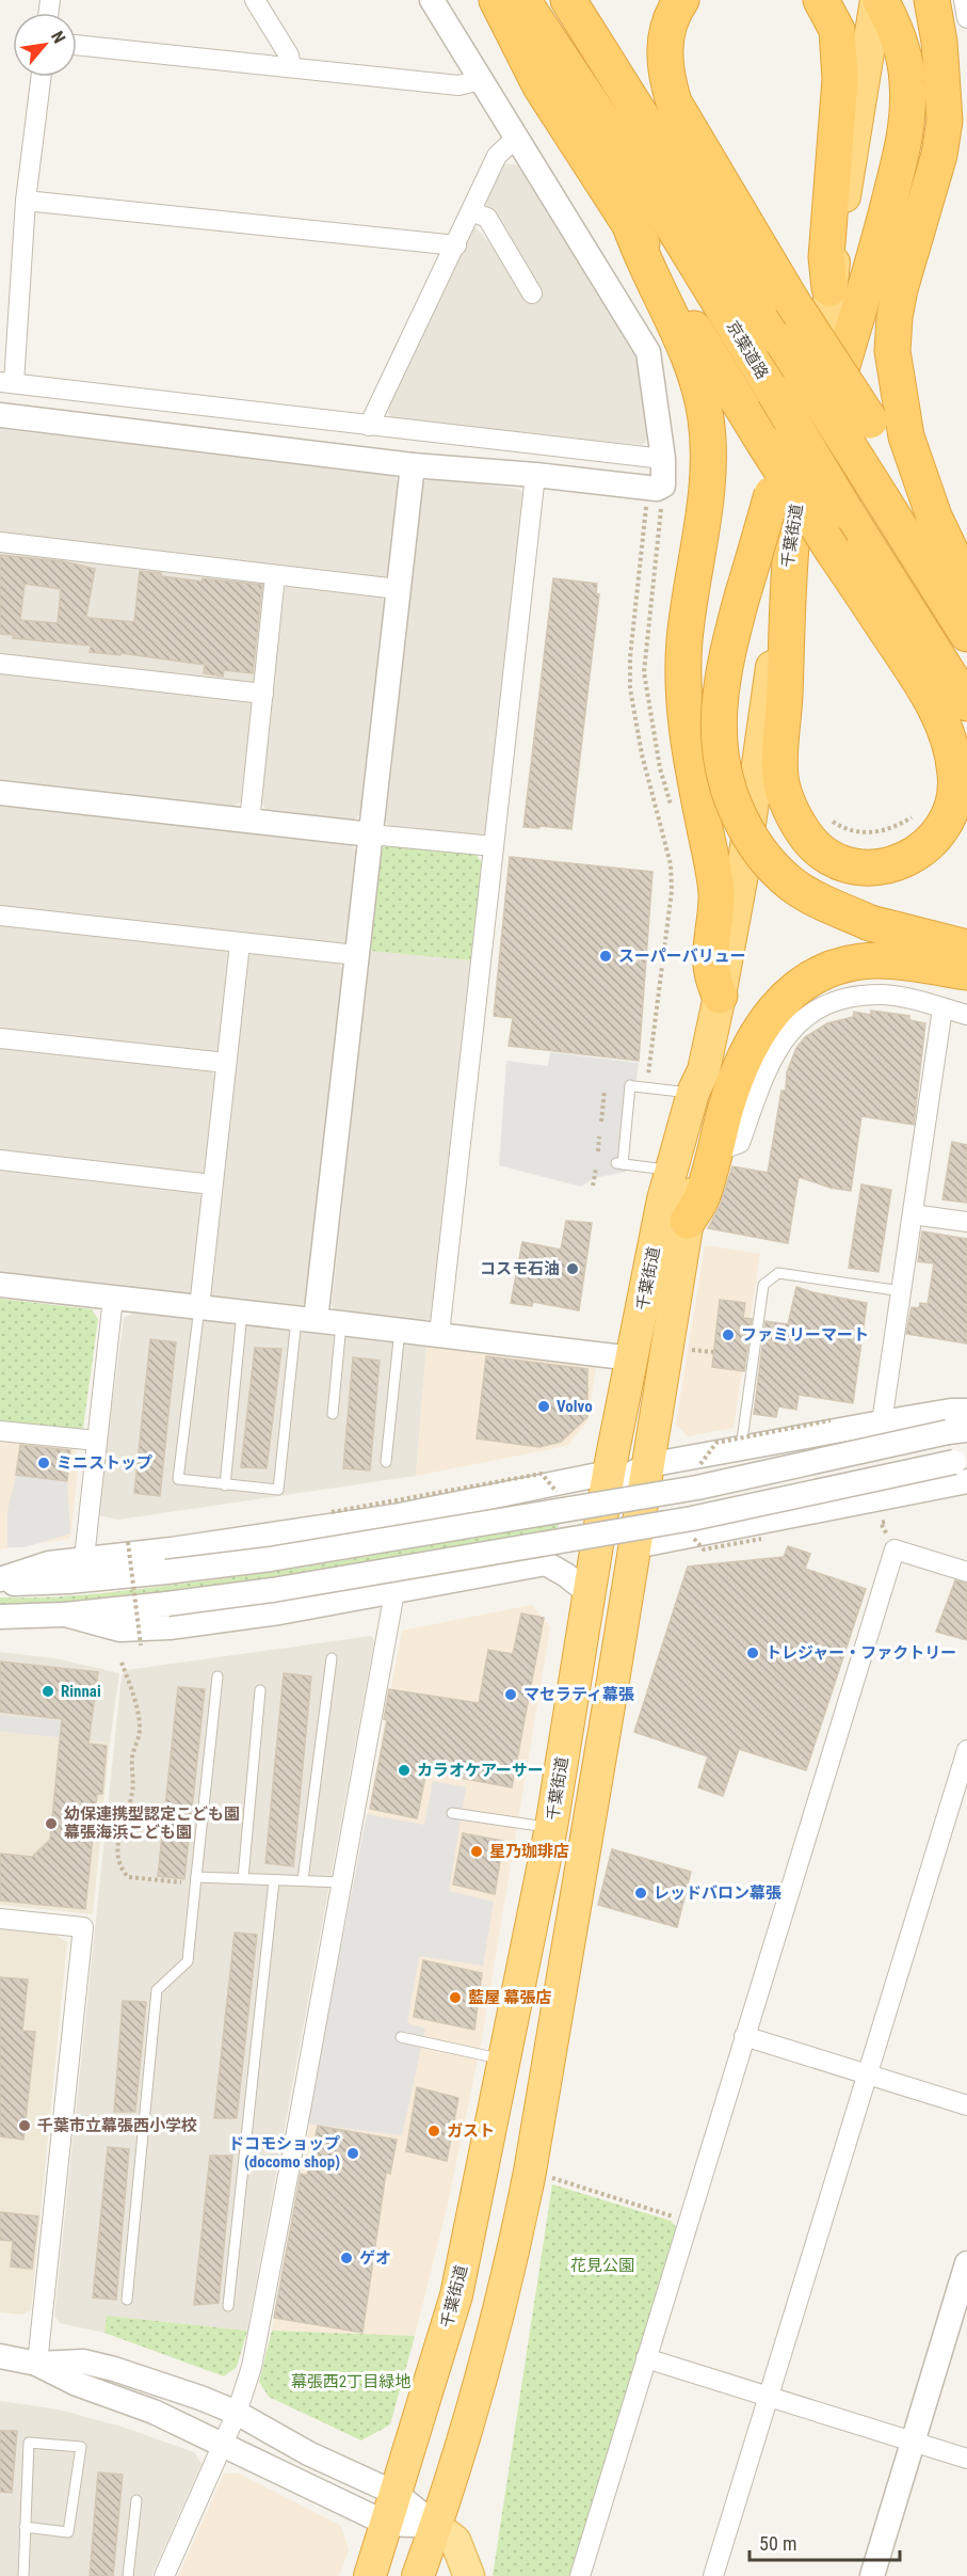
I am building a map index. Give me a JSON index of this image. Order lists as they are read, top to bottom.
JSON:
{
  "streets": {
    "highway": ["京葉道路", "千葉街道"]
  },
  "parks": ["花見公園", "幕張西2丁目緑地"],
  "places": [
    "スーパーバリュー",
    "コスモ石油",
    "ファミリーマート",
    "Volvo",
    "ミニストップ",
    "トレジャー・ファクトリー",
    "Rinnai",
    "マセラティ幕張",
    "カラオケアーサー",
    "幼保連携型認定こども園 幕張海浜こども園",
    "星乃珈琲店",
    "レッドバロン幕張",
    "藍屋 幕張店",
    "千葉市立幕張西小学校",
    "ガスト",
    "ドコモショップ (docomo shop)",
    "ゲオ"
  ],
  "scale_bar": "50 m",
  "north": "top right"
}
